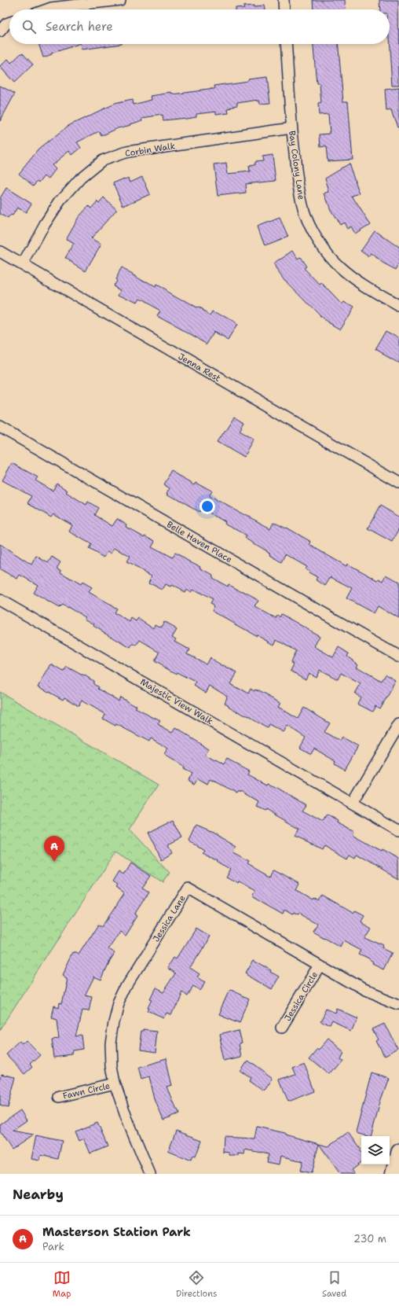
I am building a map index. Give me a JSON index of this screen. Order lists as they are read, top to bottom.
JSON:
{
  "streets": {
    "street": [
      "Corbin Walk",
      "Bay Colony Lane",
      "Jenna Rest",
      "Belle Haven Place",
      "Majestic View Walk",
      "Jessica Lane",
      "Jessica Circle",
      "Fawn Circle"
    ]
  },
  "crossings": [
    ["Corbin Walk", "Bay Colony Lane"],
    ["Corbin Walk", "Jenna Rest"],
    ["Jessica Lane", "Jessica Circle"],
    ["Jessica Lane", "Fawn Circle"]
  ],
  "page": {
    "search": "Search here",
    "pins": "A",
    "heading": "Nearby",
    "list": [
      {
        "mark": "A",
        "name": "Masterson Station Park",
        "note": "Park",
        "value": "230 m"
      }
    ],
    "nav": ["Map", "Directions", "Saved"]
  }
}
